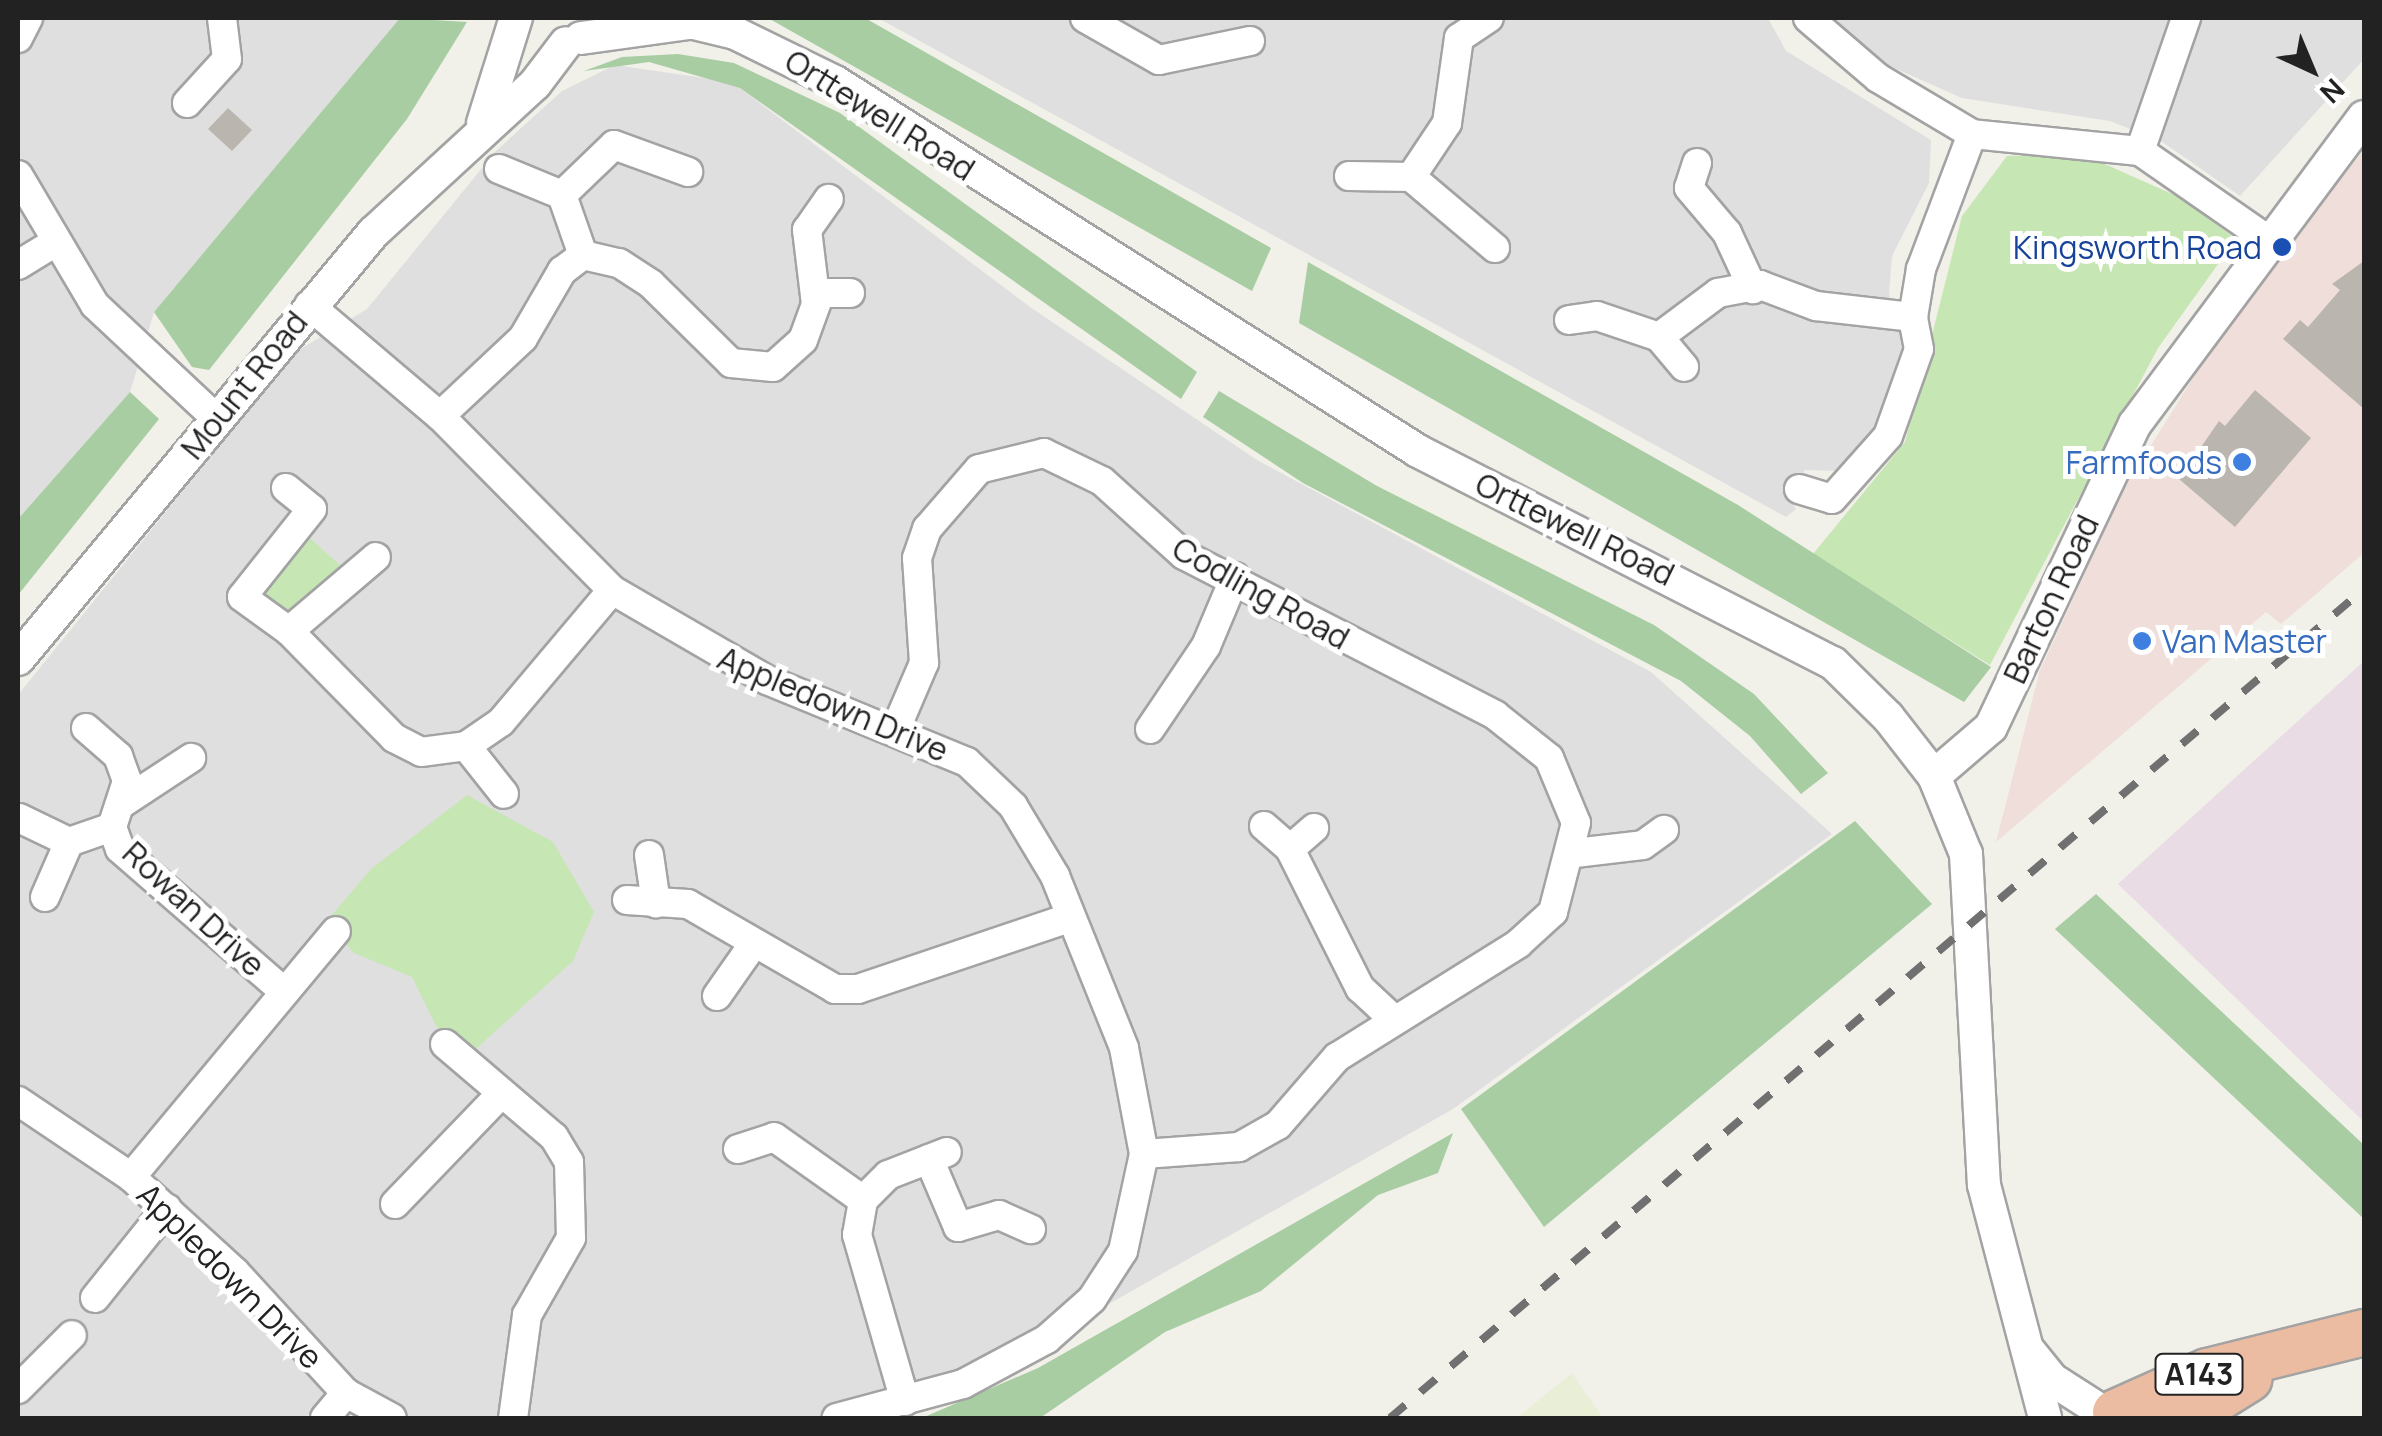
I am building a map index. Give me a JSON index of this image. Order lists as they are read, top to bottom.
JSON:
{
  "streets": {
    "highway": ["A143"],
    "street": [
      "Orttewell Road",
      "Mount Road",
      "Codling Road",
      "Barton Road",
      "Appledown Drive",
      "Rowan Drive"
    ]
  },
  "crossings": [
    ["Orttewell Road", "Mount Road"],
    ["Orttewell Road", "Barton Road"],
    ["Orttewell Road", "A143"],
    ["Mount Road", "Appledown Drive"],
    ["Codling Road", "Appledown Drive"],
    ["Appledown Drive", "Rowan Drive"]
  ],
  "places": ["Kingsworth Road", "Farmfoods", "Van Master"],
  "north": "bottom right"
}
